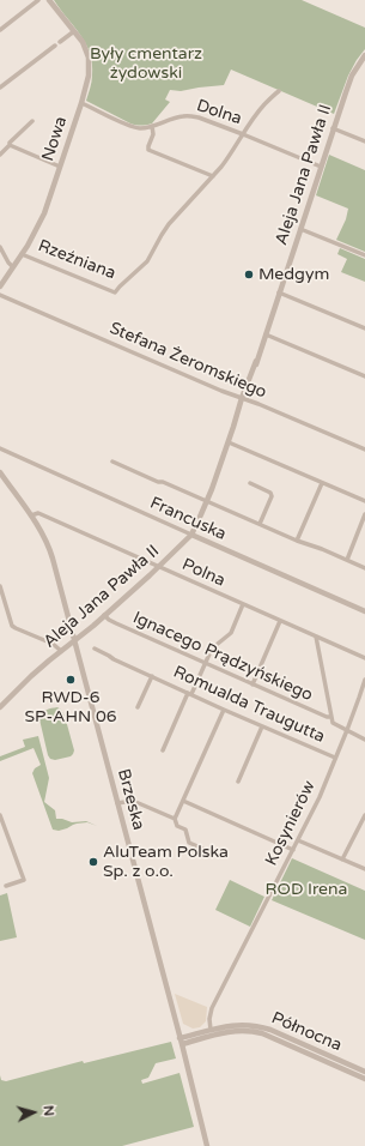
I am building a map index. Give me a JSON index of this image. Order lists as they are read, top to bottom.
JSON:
{
  "streets": {
    "street": [
      "Dolna",
      "Nowa",
      "Aleja Jana Pawła II",
      "Rzeźniana",
      "Stefana Żeromskiego",
      "Francuska",
      "Polna",
      "Ignacego Prądzyńskiego",
      "Romualda Traugutta",
      "Brzeska",
      "Kosynierów",
      "Północna"
    ]
  },
  "crossings": [
    ["Dolna", "Nowa"],
    ["Dolna", "Aleja Jana Pawła II"],
    ["Dolna", "Rzeźniana"],
    ["Nowa", "Rzeźniana"],
    ["Aleja Jana Pawła II", "Stefana Żeromskiego"],
    ["Aleja Jana Pawła II", "Francuska"],
    ["Aleja Jana Pawła II", "Polna"],
    ["Aleja Jana Pawła II", "Ignacego Prądzyńskiego"],
    ["Aleja Jana Pawła II", "Brzeska"],
    ["Polna", "Brzeska"],
    ["Romualda Traugutta", "Kosynierów"],
    ["Brzeska", "Północna"],
    ["Kosynierów", "Północna"]
  ],
  "parks": ["Były cmentarz żydowski", "ROD Irena"],
  "places": ["Medgym", "RWD-6 SP-AHN 06", "AluTeam Polska Sp. z o.o."],
  "north": "right"
}
